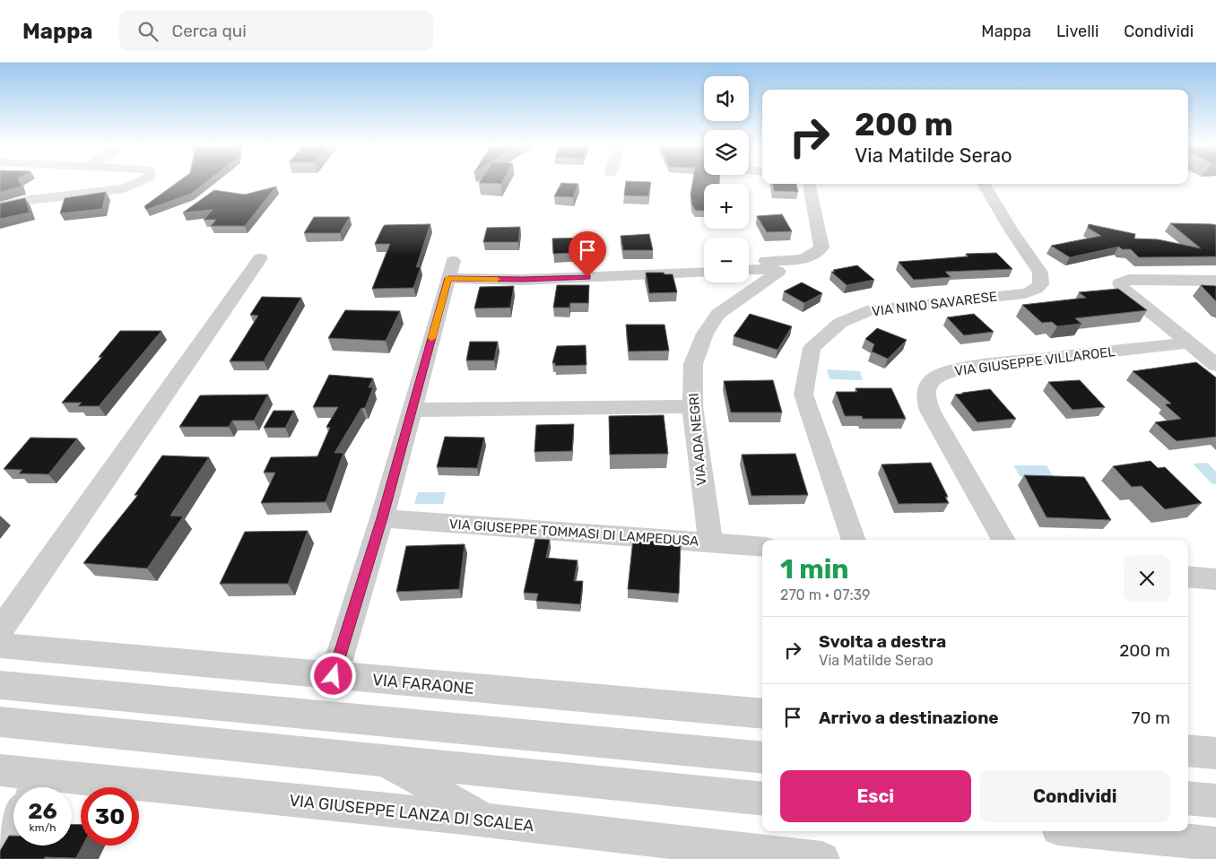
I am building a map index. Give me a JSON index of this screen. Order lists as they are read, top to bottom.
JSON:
{
  "streets": {
    "street": [
      "VIA NINO SAVARESE",
      "VIA GIUSEPPE VILLAROEL",
      "VIA ADA NEGRI",
      "VIA GIUSEPPE TOMMASI DI LAMPEDUSA",
      "VIA FARAONE",
      "VIA GIUSEPPE LANZA DI SCALEA"
    ]
  },
  "crossings": [
    ["VIA ADA NEGRI", "VIA GIUSEPPE TOMMASI DI LAMPEDUSA"]
  ],
  "page": {
    "header": "Mappa",
    "search": "Cerca qui",
    "nav": ["Mappa", "Livelli", "Condividi"],
    "map_buttons": ["+", "−"],
    "turn": ["200 m", "Via Matilde Serao"],
    "heading": ["1 min", "270 m · 07:39"],
    "list": [
      {
        "name": "Svolta a destra",
        "note": "Via Matilde Serao",
        "value": "200 m"
      },
      {
        "name": "Arrivo a destinazione",
        "value": "70 m"
      }
    ],
    "buttons": ["Esci", "Condividi"],
    "speed": "26 km/h",
    "limit": "30"
  }
}
